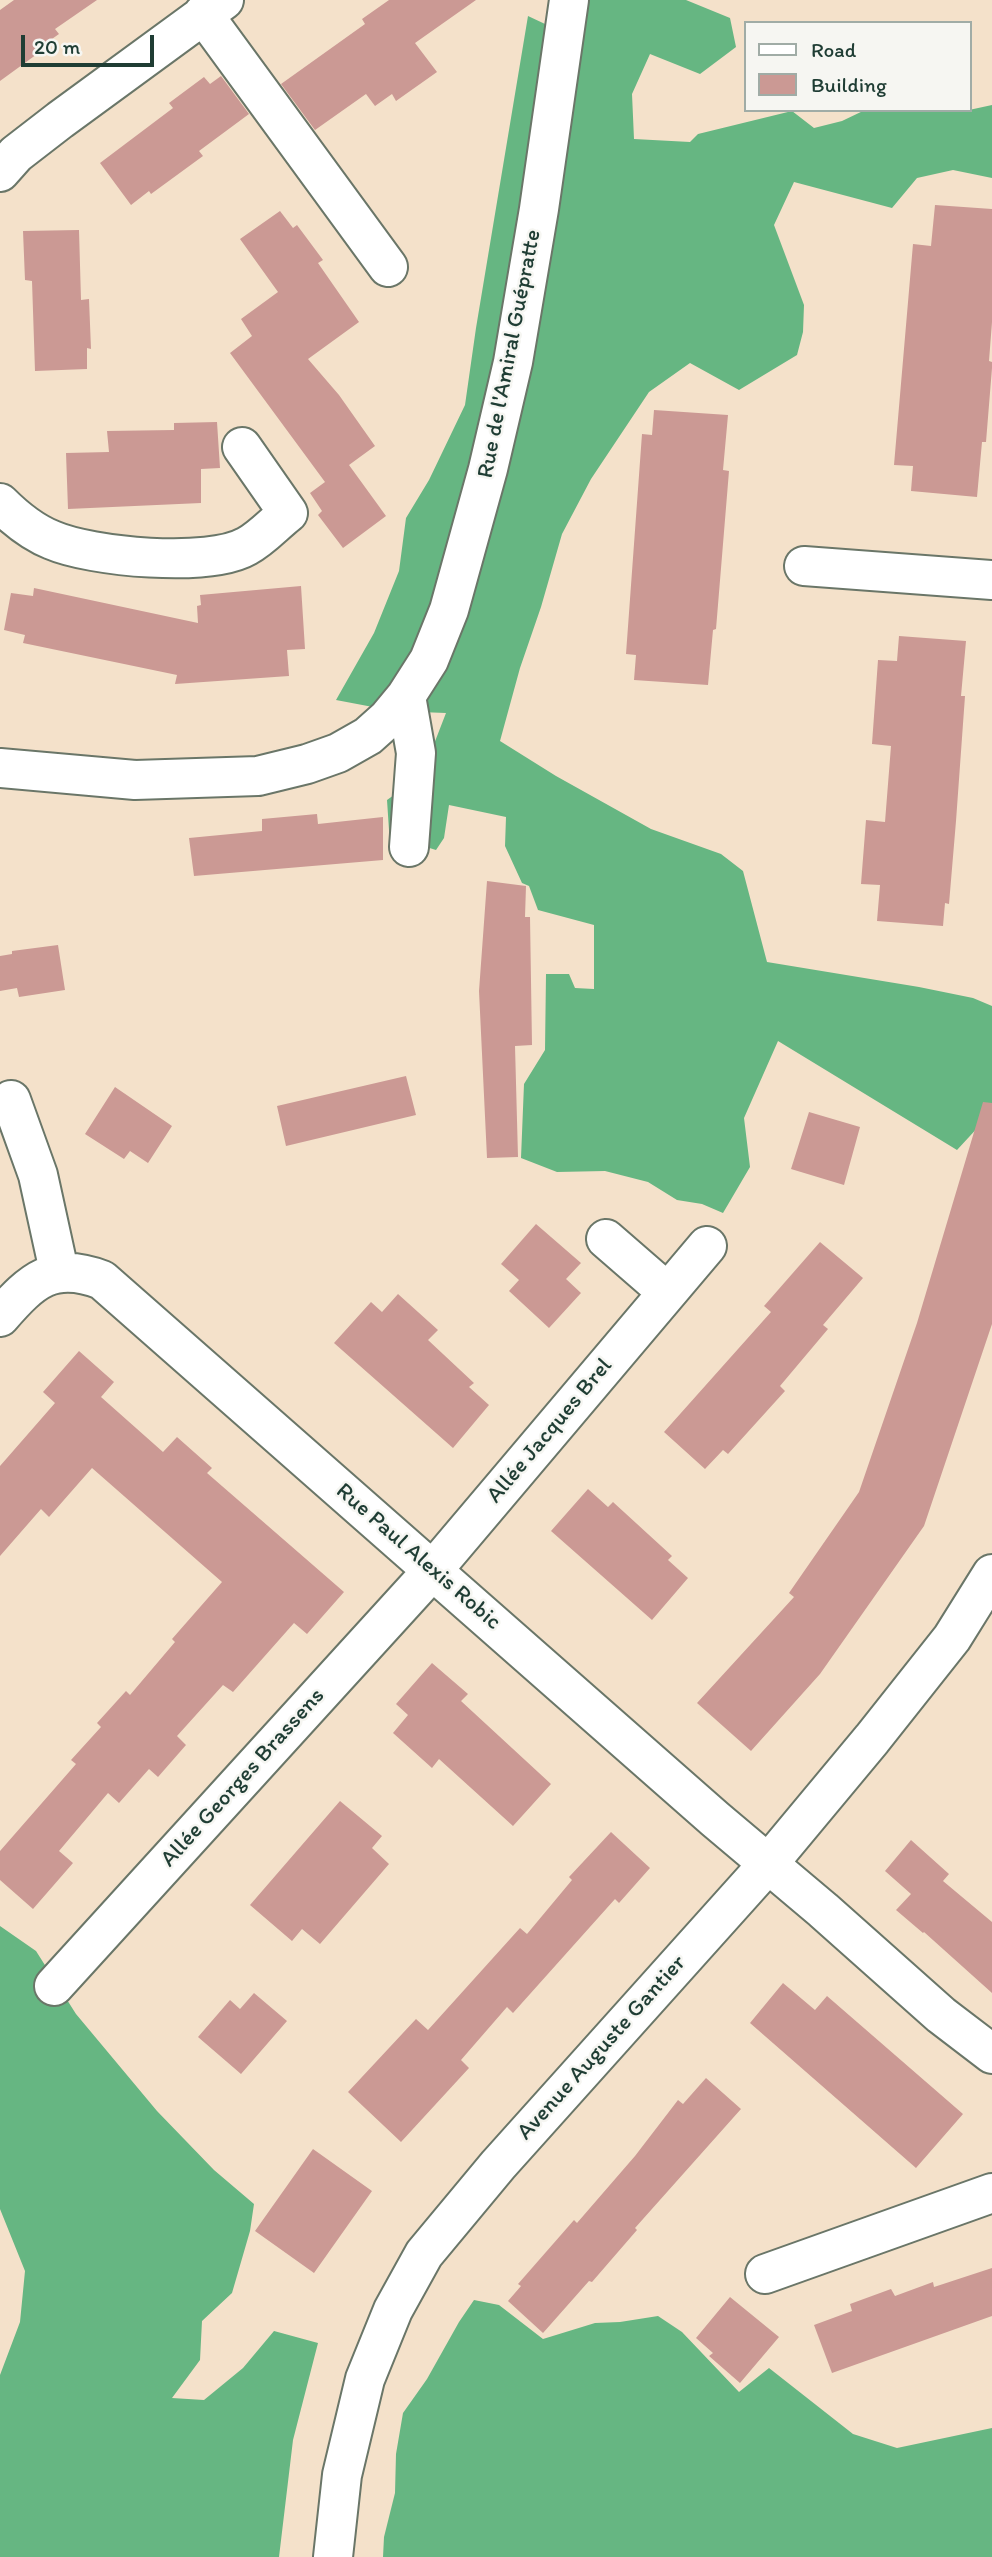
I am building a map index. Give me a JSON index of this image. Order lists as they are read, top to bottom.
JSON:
{
  "streets": {
    "street": [
      "Rue de l'Amiral Guépratte",
      "Allée Jacques Brel",
      "Rue Paul Alexis Robic",
      "Allée Georges Brassens",
      "Avenue Auguste Gantier"
    ]
  },
  "crossings": [
    ["Allée Jacques Brel", "Rue Paul Alexis Robic"],
    ["Allée Jacques Brel", "Allée Georges Brassens"],
    ["Rue Paul Alexis Robic", "Allée Georges Brassens"],
    ["Rue Paul Alexis Robic", "Avenue Auguste Gantier"]
  ],
  "legend": ["Road", "Building"],
  "scale_bar": "20 m"
}
